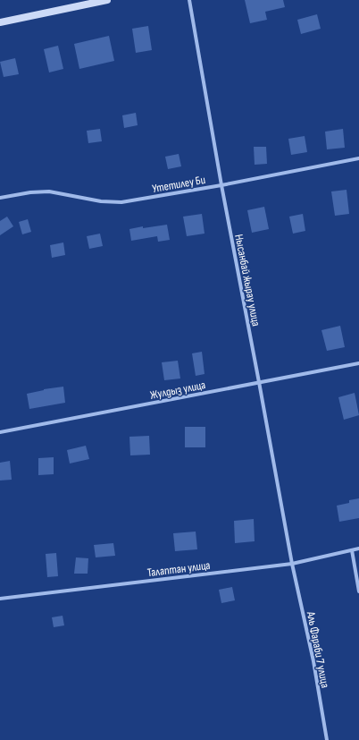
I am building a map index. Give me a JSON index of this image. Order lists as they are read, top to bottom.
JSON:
{
  "streets": {
    "street": [
      "Утетилеу Би",
      "Нысанбай жырау улица",
      "Жулдыз улица",
      "Талаптан улица",
      "Аль Фараби 7 улица"
    ]
  },
  "crossings": [
    ["Утетилеу Би", "Нысанбай жырау улица"],
    ["Нысанбай жырау улица", "Жулдыз улица"],
    ["Нысанбай жырау улица", "Талаптан улица"],
    ["Нысанбай жырау улица", "Аль Фараби 7 улица"],
    ["Талаптан улица", "Аль Фараби 7 улица"]
  ]
}
